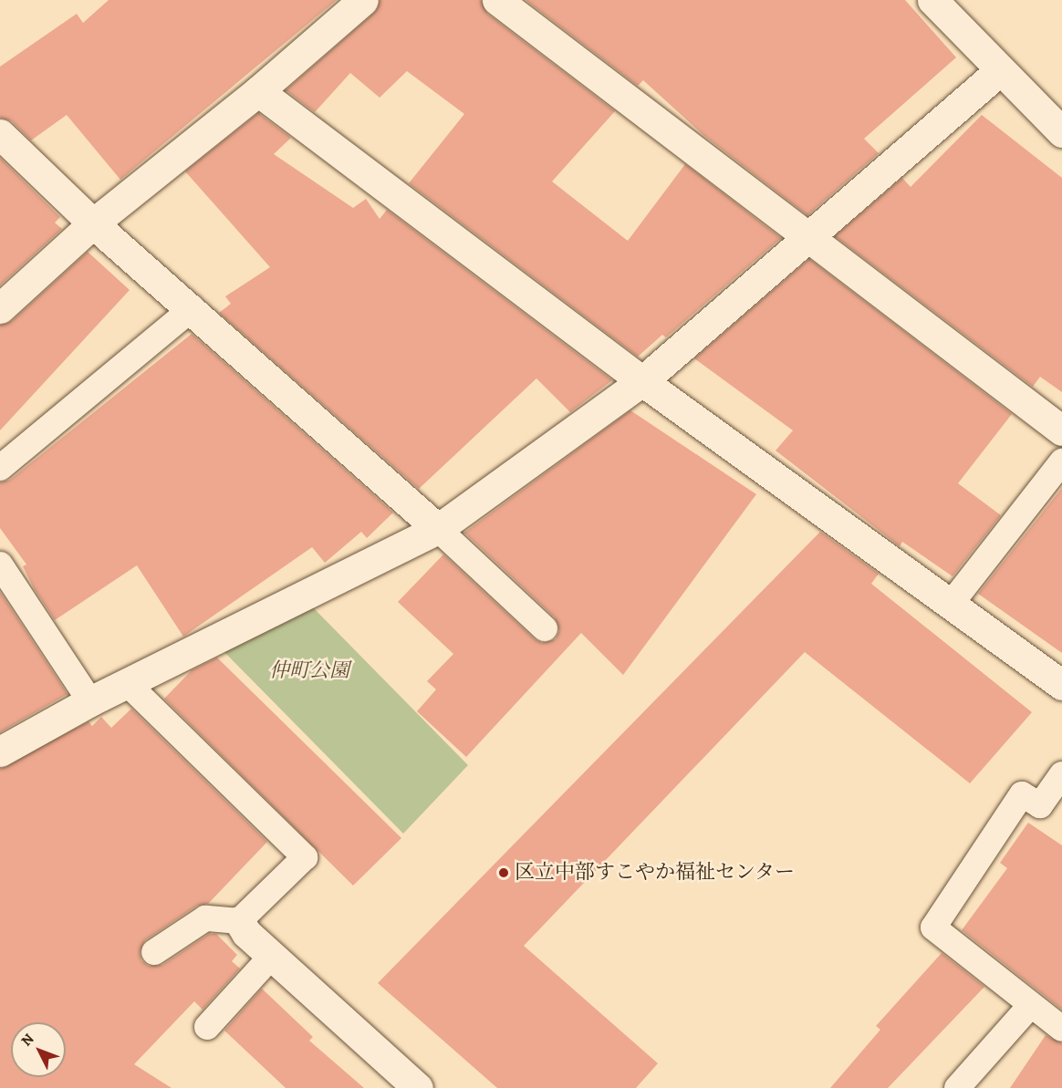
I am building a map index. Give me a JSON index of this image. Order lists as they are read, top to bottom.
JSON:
{
  "parks": ["仲町公園"],
  "places": ["区立中部すこやか福祉センター"],
  "north": "top left"
}
